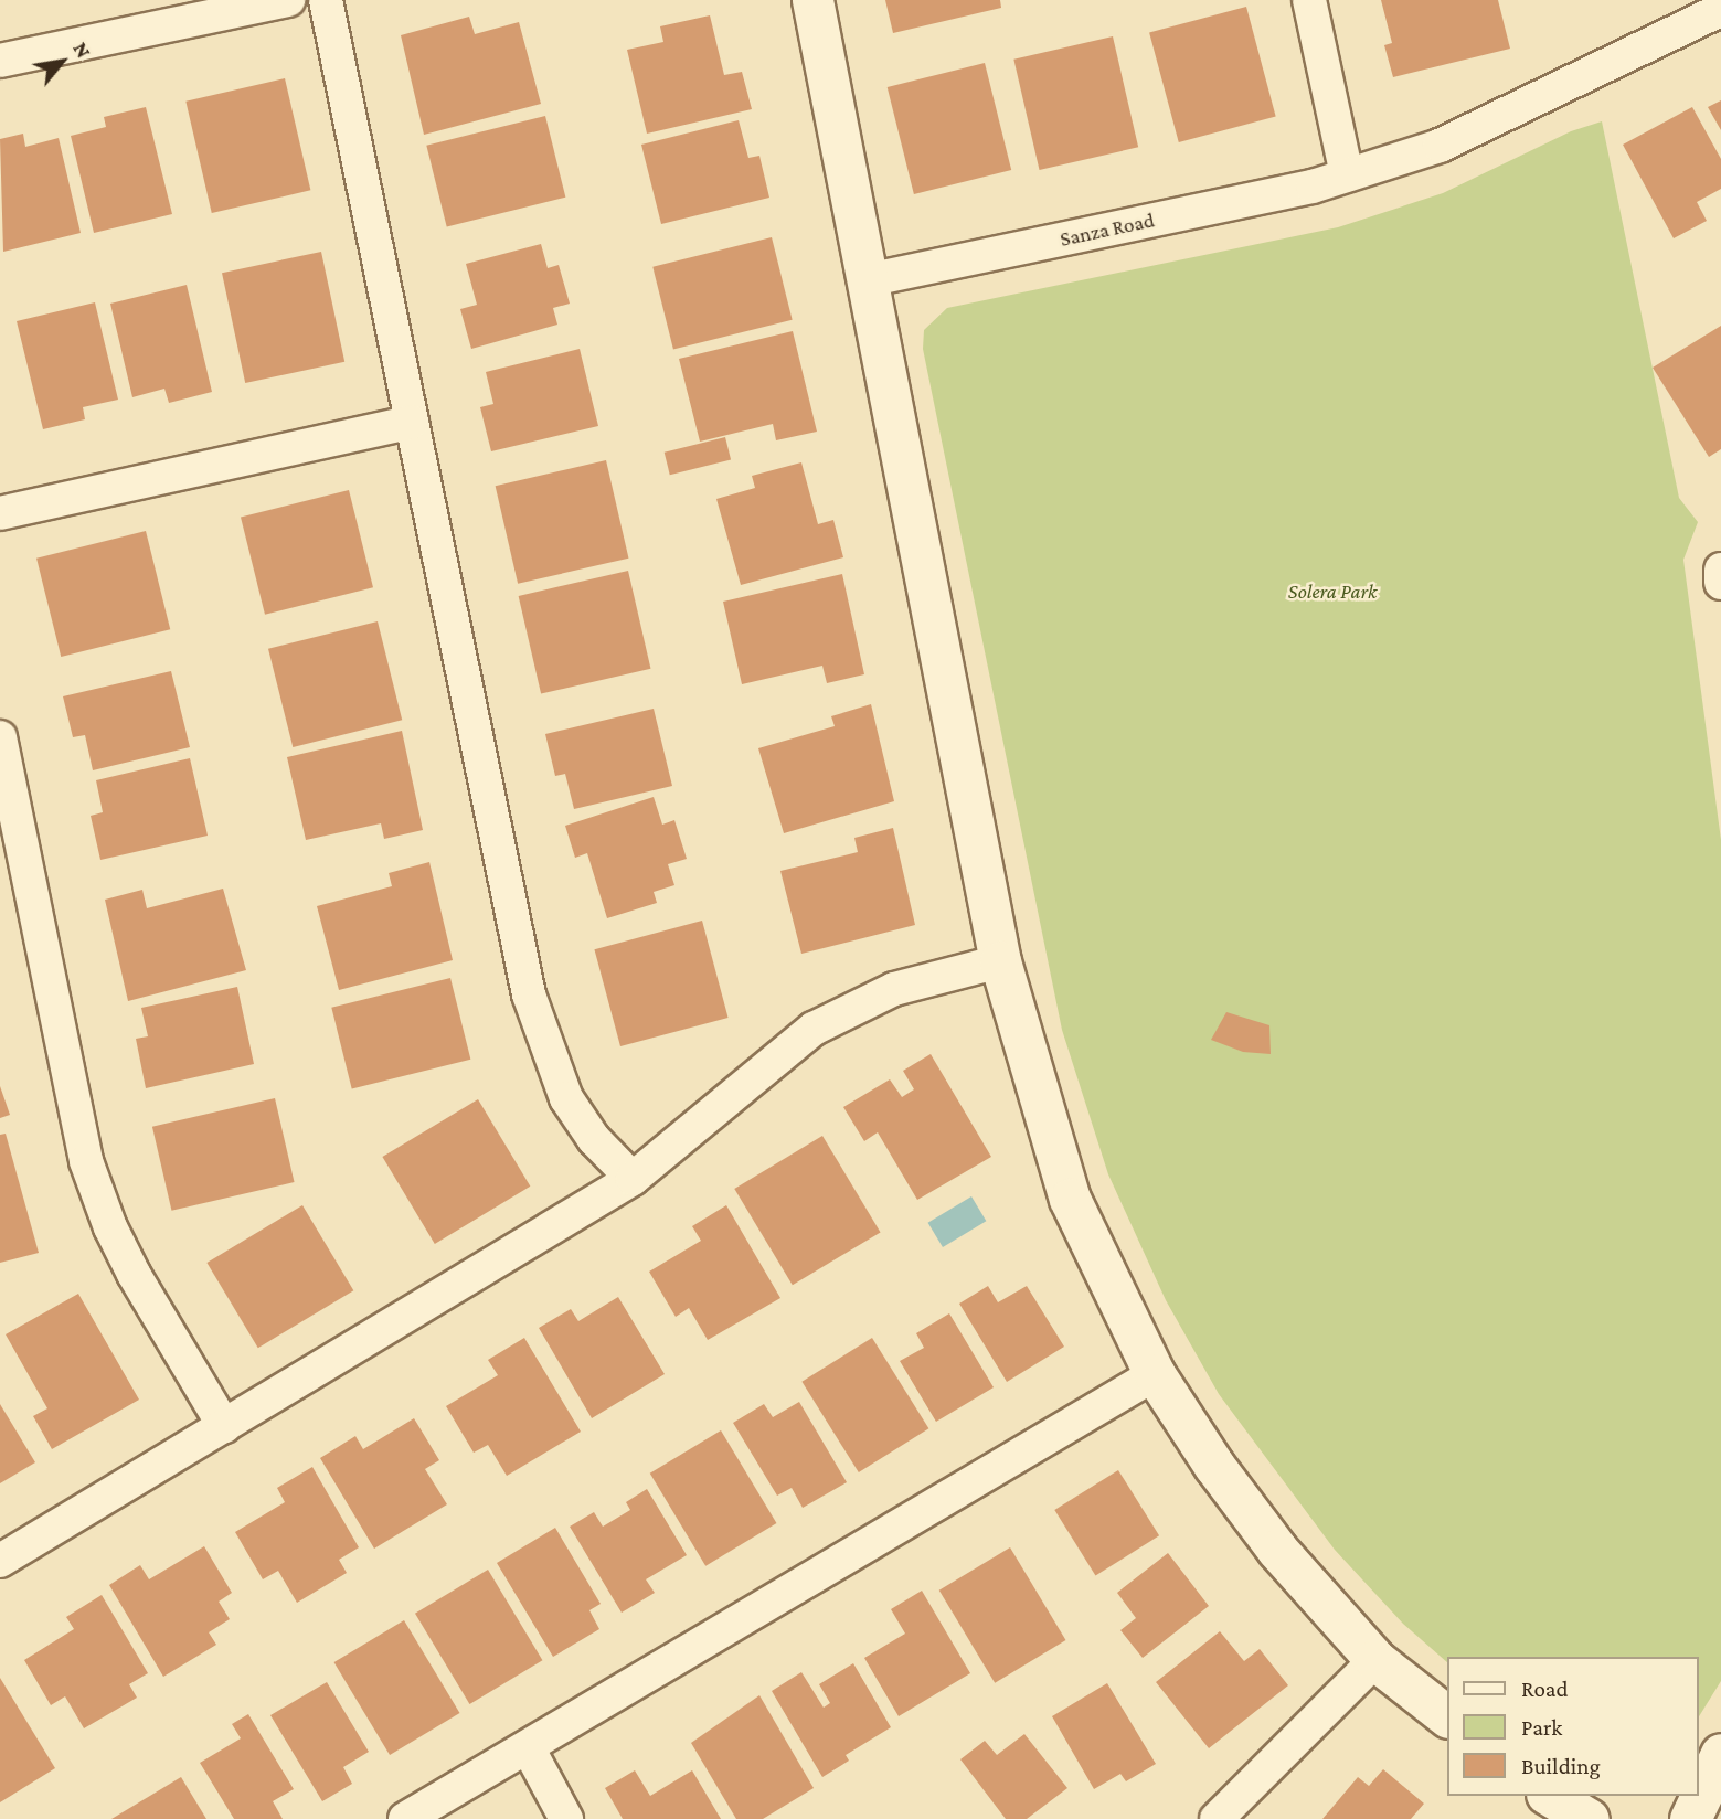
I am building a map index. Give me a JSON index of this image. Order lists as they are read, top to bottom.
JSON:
{
  "streets": {
    "street": ["Sanza Road"]
  },
  "parks": ["Solera Park"],
  "legend": ["Road", "Park", "Building"],
  "north": "top right"
}
